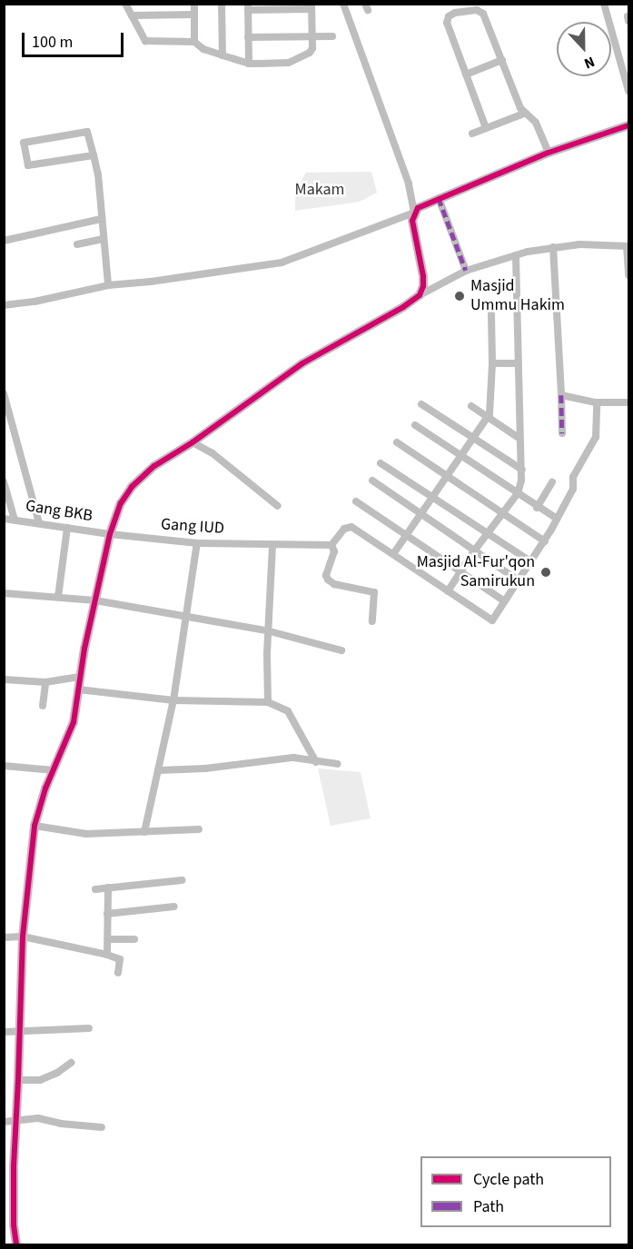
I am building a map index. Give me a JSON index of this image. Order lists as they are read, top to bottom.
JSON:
{
  "streets": {
    "street": ["Gang BKB", "Gang IUD"]
  },
  "crossings": [
    ["Gang BKB", "Gang IUD"]
  ],
  "parks": ["Makam"],
  "places": ["Masjid Ummu Hakim", "Masjid Al-Fur'qon Samirukun"],
  "legend": ["Cycle path", "Path"],
  "scale_bar": "100 m",
  "north": "bottom"
}
